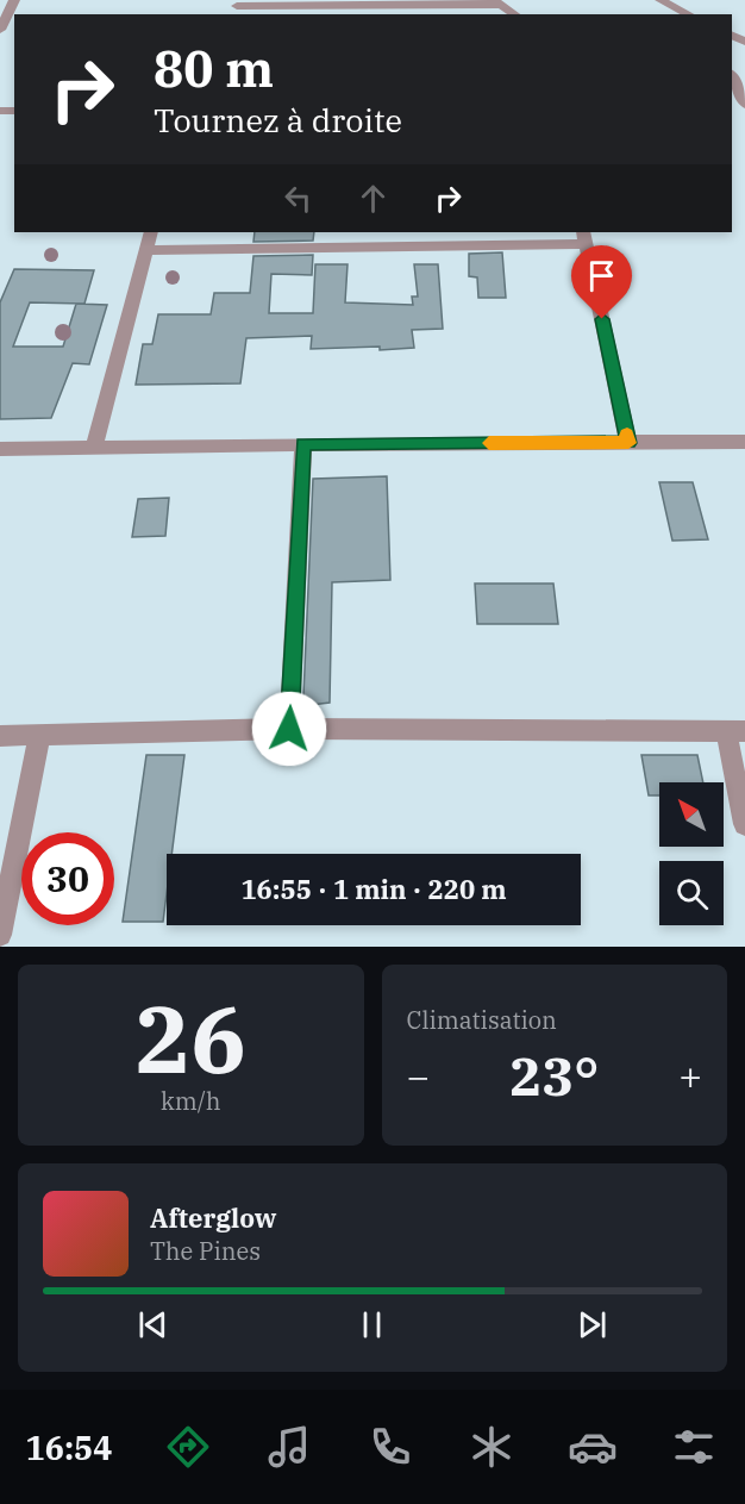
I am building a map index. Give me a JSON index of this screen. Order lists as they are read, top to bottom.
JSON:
{
  "north": "top left",
  "page": {
    "turn": ["80 m", "Tournez à droite"],
    "limit": "30",
    "trip": "16:55 · 1 min · 220 m",
    "tile": [
      ["26", "km/h"],
      "Climatisation"
    ],
    "heat": ["−", "23°", "+"],
    "song": ["Afterglow", "The Pines"],
    "tabs": "16:54"
  }
}
